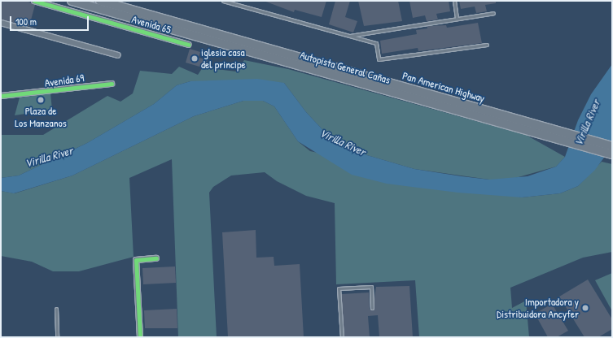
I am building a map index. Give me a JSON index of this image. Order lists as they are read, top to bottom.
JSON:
{
  "streets": {
    "highway": ["Autopista General Cañas", "Pan American Highway"],
    "street": ["Avenida 65", "Avenida 69"]
  },
  "crossings": [
    ["Autopista General Cañas", "Pan American Highway"]
  ],
  "water": ["Virilla River"],
  "places": ["iglesia casa del principe", "Plaza de Los Manzanos", "Importadora y Distribuidora Ancyfer"],
  "scale_bar": "100 m"
}
